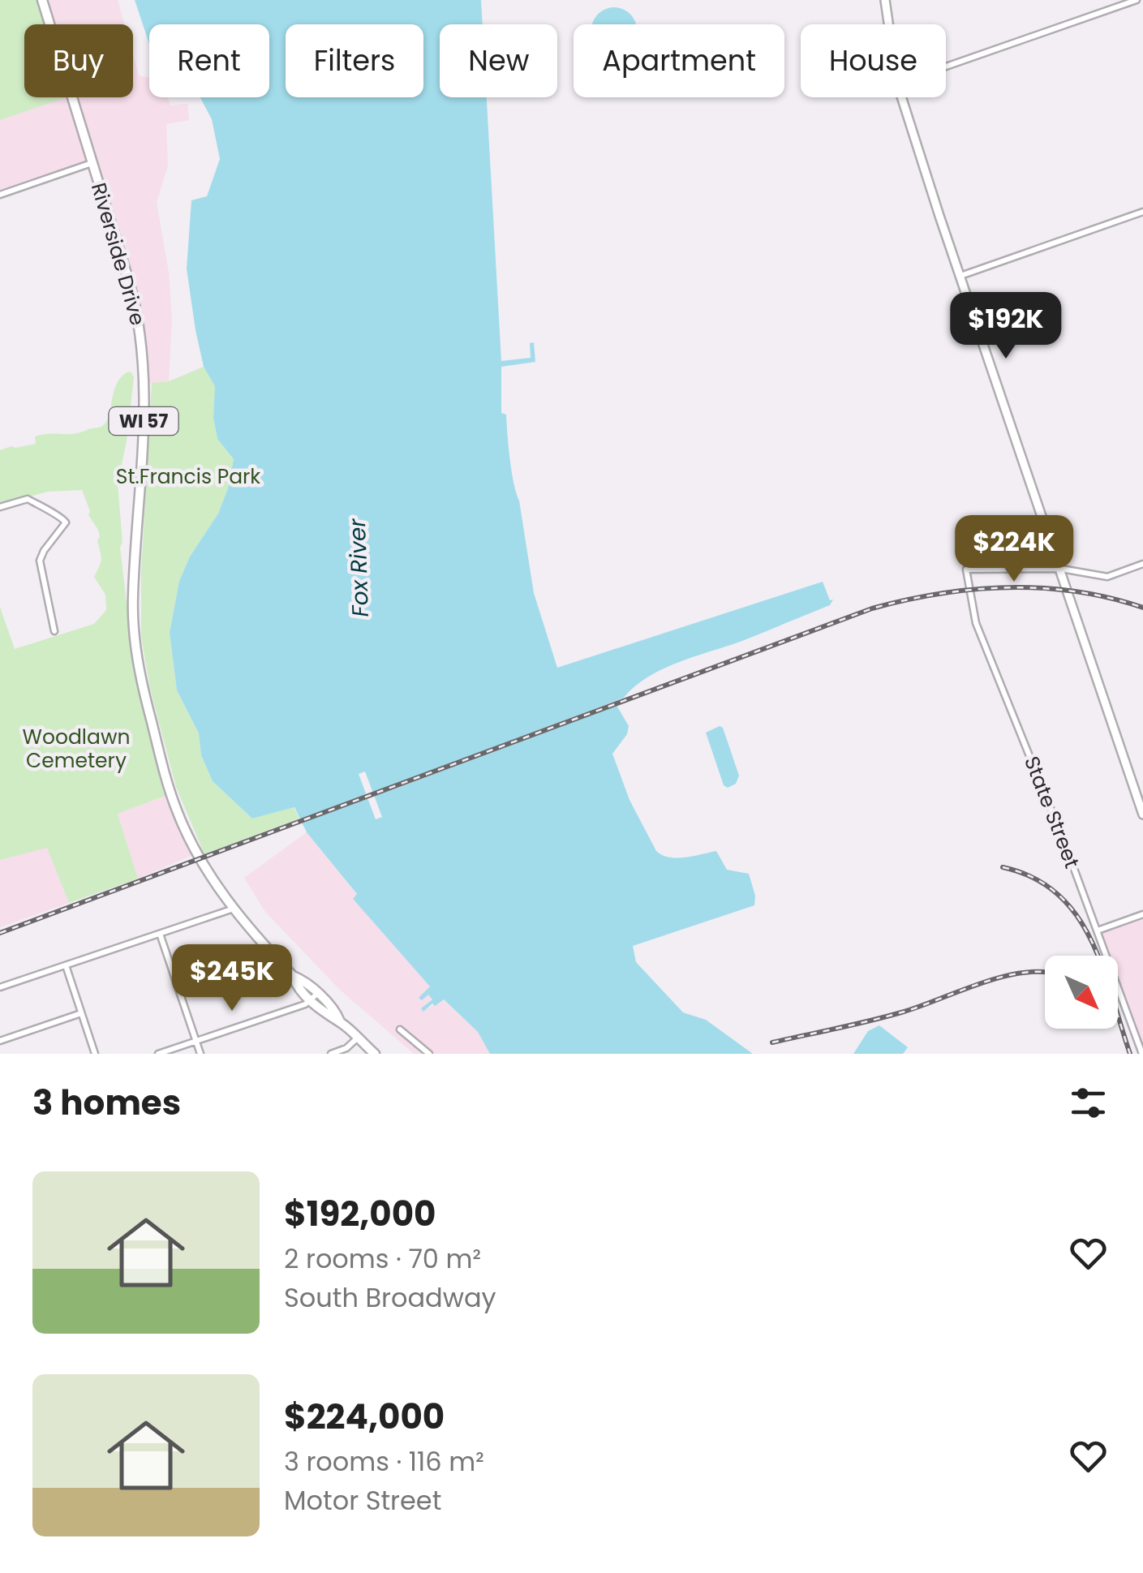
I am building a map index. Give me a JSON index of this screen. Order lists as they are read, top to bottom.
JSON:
{
  "streets": {
    "main road": ["Riverside Drive", "WI 57"],
    "street": ["State Street"]
  },
  "crossings": [
    ["Riverside Drive", "WI 57"]
  ],
  "water": ["Fox River"],
  "parks": ["St.Francis Park", "Woodlawn Cemetery"],
  "north": "bottom right",
  "page": {
    "chip": [
      "Buy",
      "Rent",
      "Filters",
      "New",
      "Apartment",
      "House"
    ],
    "price": ["$192K", "$224K", "$245K"],
    "heading": "3 homes",
    "list": [
      {
        "name": "$192,000",
        "note": "2 rooms · 70 m² · South Broadway"
      },
      {
        "name": "$224,000",
        "note": "3 rooms · 116 m² · Motor Street"
      }
    ]
  }
}
